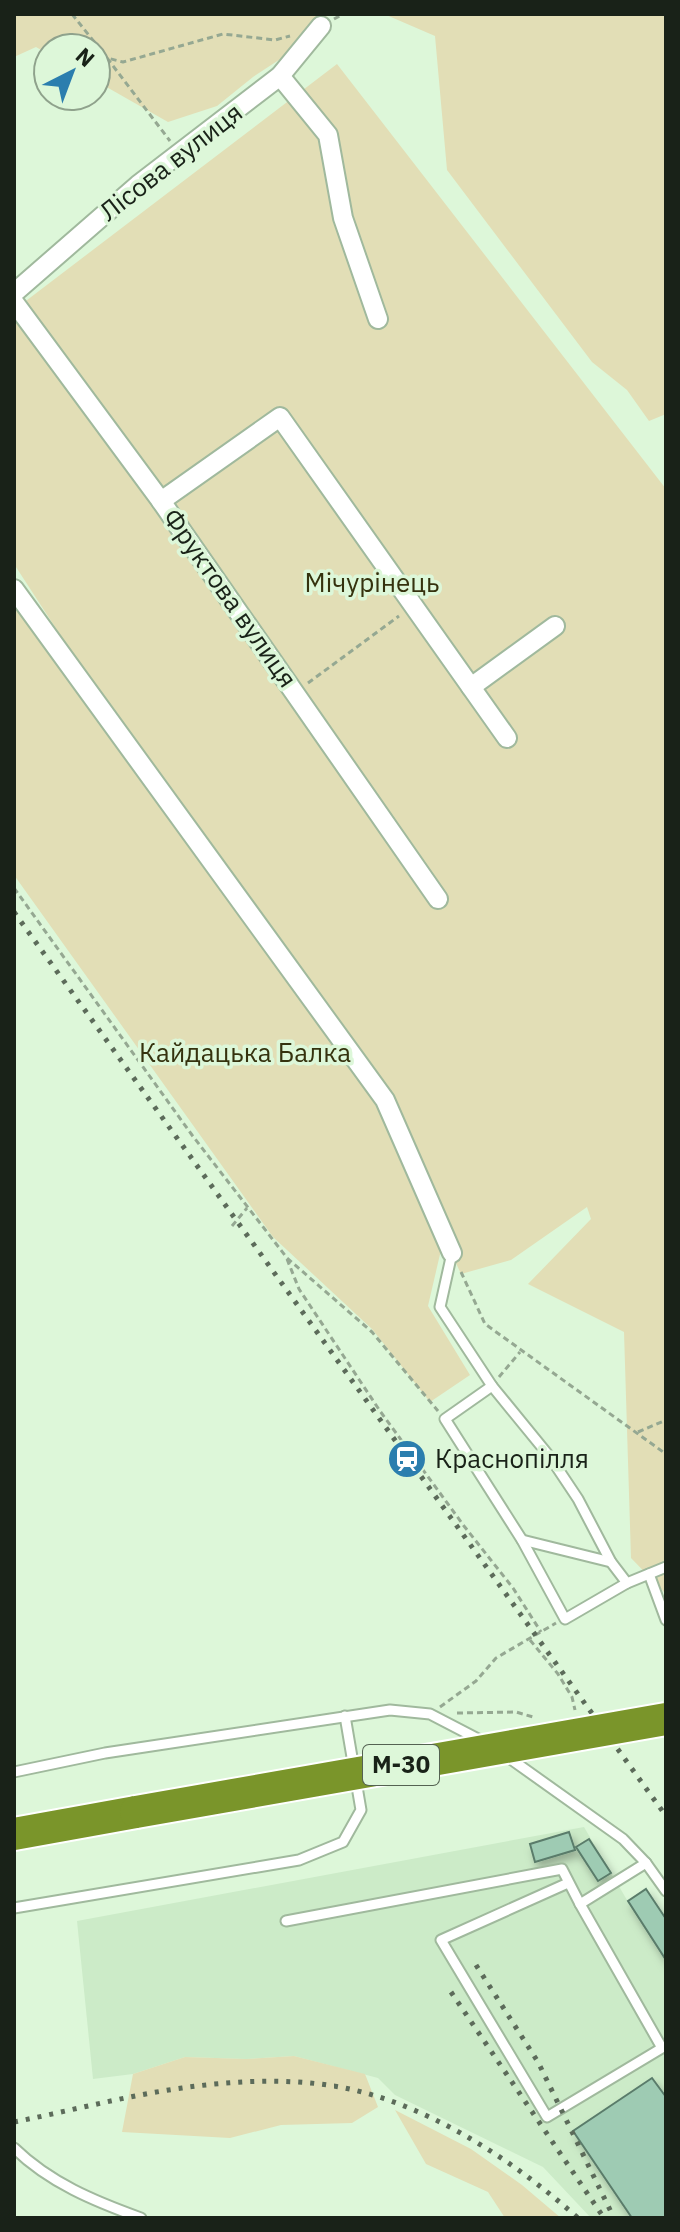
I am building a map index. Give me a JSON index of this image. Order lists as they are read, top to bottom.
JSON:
{
  "streets": {
    "highway": ["М-30"],
    "street": ["Лісова вулиця", "Фруктова вулиця"]
  },
  "parks": ["Мічурінець", "Кайдацька Балка"],
  "places": {
    "station": ["Краснопілля"]
  },
  "north": "top right"
}
